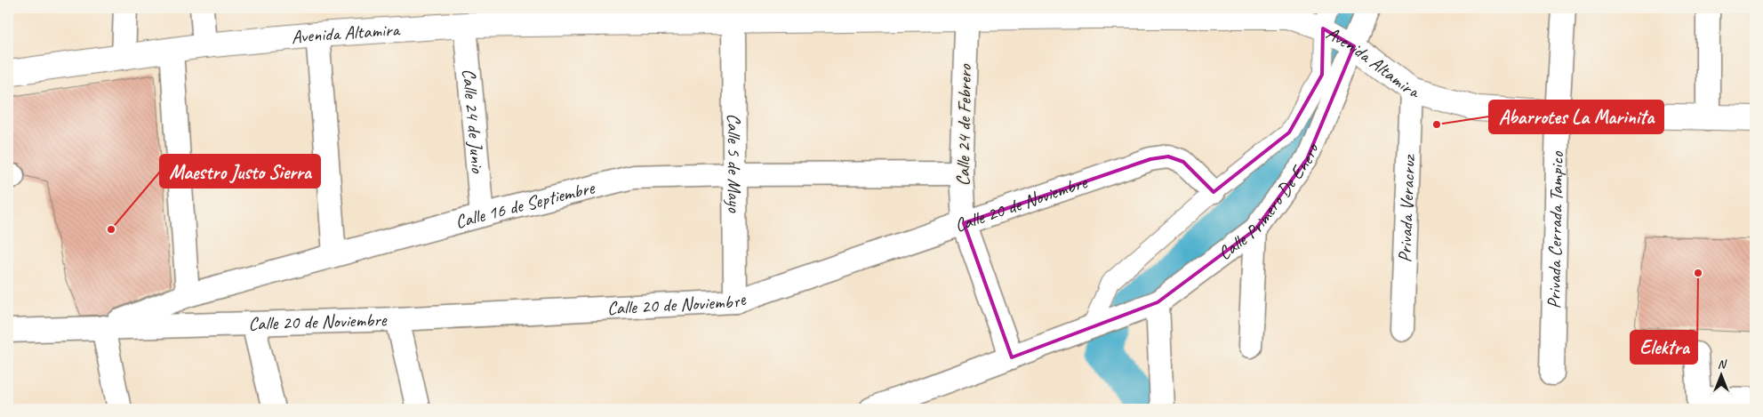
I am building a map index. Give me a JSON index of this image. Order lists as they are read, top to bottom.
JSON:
{
  "streets": {
    "street": [
      "Avenida Altamira",
      "Calle 24 de Junio",
      "Calle 24 de Febrero",
      "Calle 5 de Mayo",
      "Calle Primero De Enero",
      "Calle 20 de Noviembre",
      "Calle 16 de Septiembre",
      "Privada Veracruz",
      "Privada Cerrada Tampico"
    ]
  },
  "crossings": [
    ["Avenida Altamira", "Calle 24 de Junio"],
    ["Avenida Altamira", "Calle 24 de Febrero"],
    ["Avenida Altamira", "Calle 5 de Mayo"],
    ["Avenida Altamira", "Calle Primero De Enero"],
    ["Avenida Altamira", "Privada Veracruz"],
    ["Avenida Altamira", "Privada Cerrada Tampico"],
    ["Calle 24 de Junio", "Calle 16 de Septiembre"],
    ["Calle 24 de Febrero", "Calle Primero De Enero"],
    ["Calle 24 de Febrero", "Calle 20 de Noviembre"],
    ["Calle 24 de Febrero", "Calle 16 de Septiembre"],
    ["Calle 5 de Mayo", "Calle 20 de Noviembre"],
    ["Calle 5 de Mayo", "Calle 16 de Septiembre"],
    ["Calle Primero De Enero", "Calle 20 de Noviembre"],
    ["Calle 20 de Noviembre", "Calle 16 de Septiembre"]
  ],
  "places": ["Abarrotes La Marinita", "Maestro Justo Sierra", "Elektra"],
  "north": "top"
}
